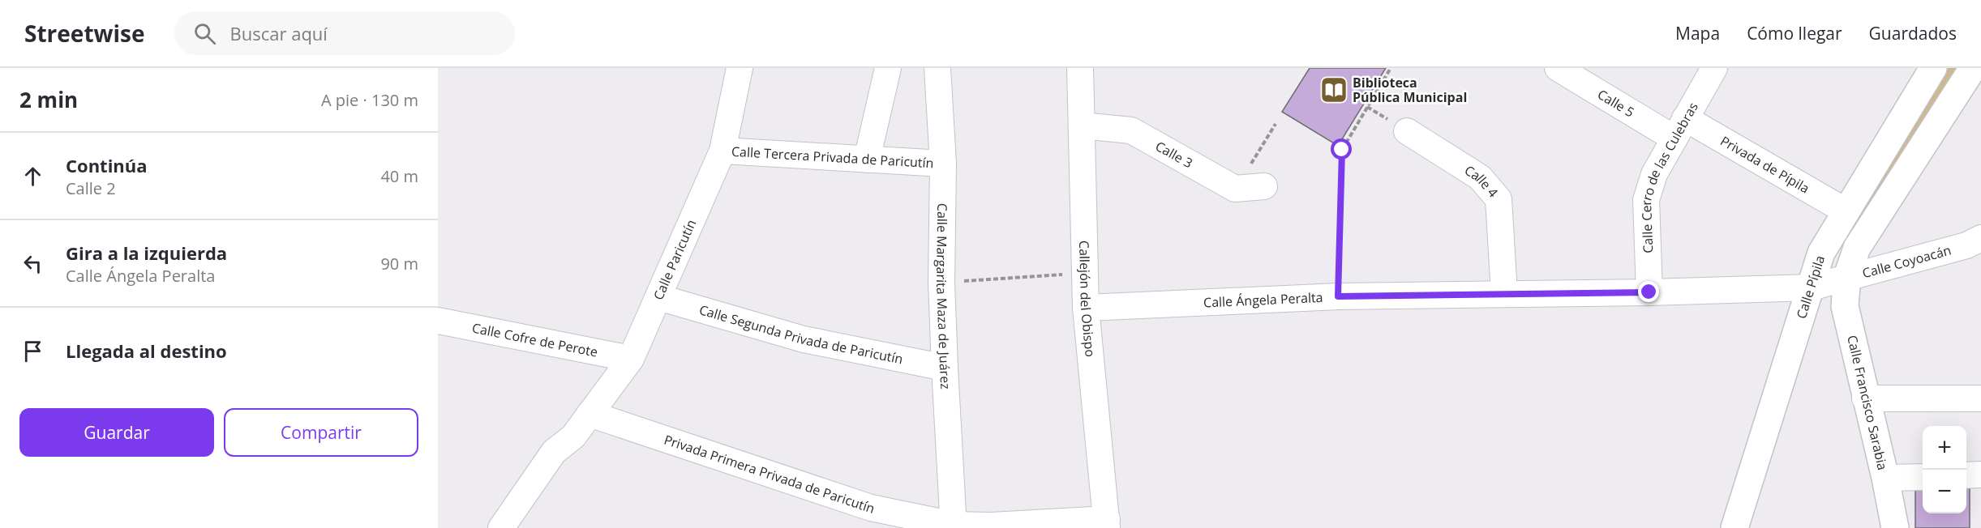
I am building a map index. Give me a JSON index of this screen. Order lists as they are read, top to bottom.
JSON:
{
  "streets": {
    "main road": ["Calle Pípila", "Calle Francisco Sarabia"],
    "street": [
      "Calle 5",
      "Calle 3",
      "Calle Tercera Privada de Paricutín",
      "Privada de Pípila",
      "Calle Cerro de las Culebras",
      "Calle 4",
      "Calle Paricutín",
      "Calle Coyoacán",
      "Calle Margarita Maza de Juárez",
      "Callejón del Obispo",
      "Calle Ángela Peralta",
      "Calle Segunda Privada de Paricutín",
      "Calle Cofre de Perote",
      "Privada Primera Privada de Paricutín"
    ]
  },
  "crossings": [
    ["Calle 5", "Privada de Pípila"],
    ["Calle 5", "Calle Cerro de las Culebras"],
    ["Calle 3", "Callejón del Obispo"],
    ["Calle Tercera Privada de Paricutín", "Calle Paricutín"],
    ["Calle Tercera Privada de Paricutín", "Calle Margarita Maza de Juárez"],
    ["Privada de Pípila", "Calle Cerro de las Culebras"],
    ["Privada de Pípila", "Calle Pípila"],
    ["Calle Cerro de las Culebras", "Calle Ángela Peralta"],
    ["Calle 4", "Calle Ángela Peralta"],
    ["Calle Paricutín", "Calle Segunda Privada de Paricutín"],
    ["Calle Paricutín", "Calle Cofre de Perote"],
    ["Calle Paricutín", "Privada Primera Privada de Paricutín"],
    ["Calle Coyoacán", "Calle Ángela Peralta"],
    ["Calle Coyoacán", "Calle Francisco Sarabia"],
    ["Calle Pípila", "Calle Ángela Peralta"],
    ["Calle Margarita Maza de Juárez", "Calle Segunda Privada de Paricutín"],
    ["Calle Margarita Maza de Juárez", "Privada Primera Privada de Paricutín"],
    ["Callejón del Obispo", "Calle Ángela Peralta"],
    ["Calle Ángela Peralta", "Calle Francisco Sarabia"]
  ],
  "places": {
    "library": ["Biblioteca Pública Municipal"]
  },
  "page": {
    "header": "Streetwise",
    "search": "Buscar aquí",
    "nav": ["Mapa", "Cómo llegar", "Guardados"],
    "heading": ["2 min", "A pie · 130 m"],
    "list": [
      ["Continúa", "Calle 2", "40 m"],
      ["Gira a la izquierda", "Calle Ángela Peralta", "90 m"],
      "Llegada al destino"
    ],
    "buttons": ["Guardar", "Compartir"],
    "map_buttons": ["+", "−"]
  }
}
